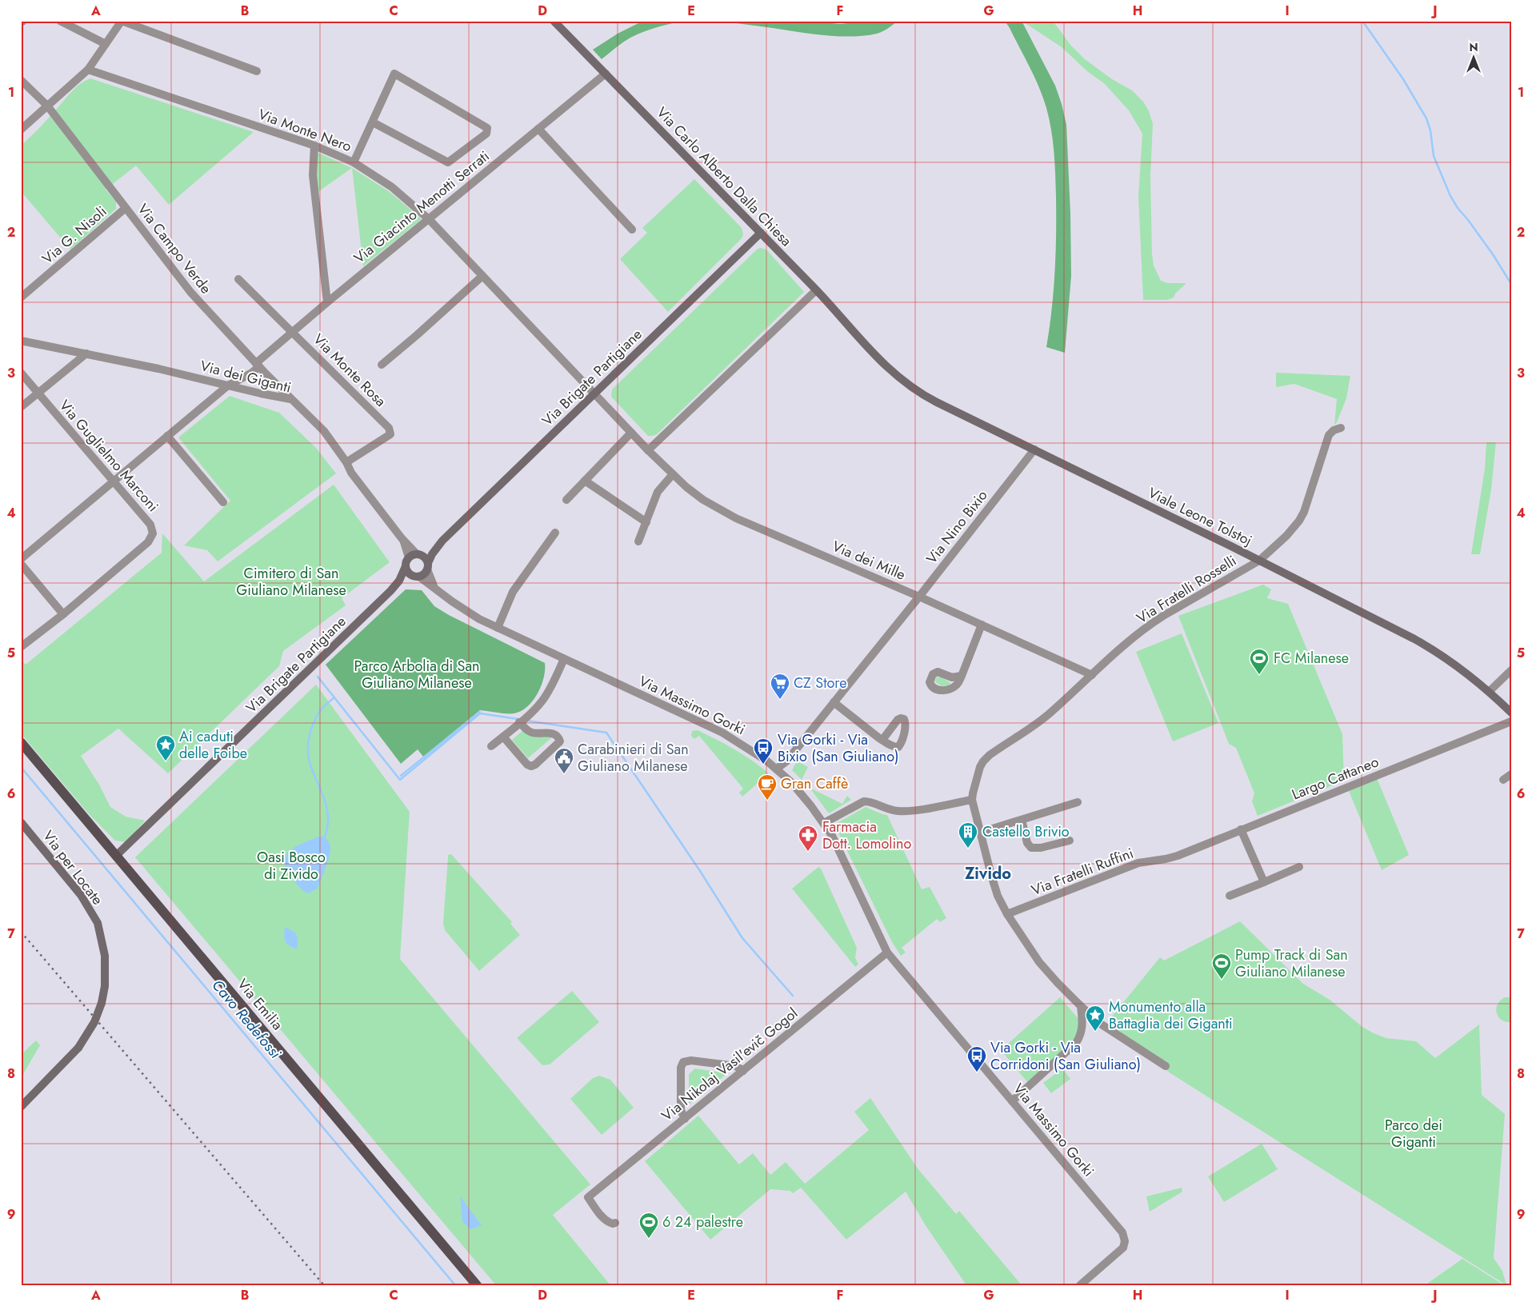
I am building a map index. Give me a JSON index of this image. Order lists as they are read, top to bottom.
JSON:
{
  "streets": {
    "main road": ["Via Emilia"],
    "street": [
      "Via Monte Nero",
      "Via Carlo Alberto Dalla Chiesa",
      "Via Giacinto Menotti Serrati",
      "Via G. Nisoli",
      "Via Campo Verde",
      "Via Monte Rosa",
      "Via dei Giganti",
      "Via Brigate Partigiane",
      "Via Guglielmo Marconi",
      "Viale Leone Tolstoj",
      "Via Nino Bixio",
      "Via dei Mille",
      "Via Fratelli Rosselli",
      "Via Massimo Gorki",
      "Largo Cattaneo",
      "Via per Locate",
      "Via Fratelli Ruffini",
      "Via Nikolaj Vasil'evič Gogol"
    ]
  },
  "crossings": [
    ["Via Monte Nero", "Via Giacinto Menotti Serrati"],
    ["Via Monte Nero", "Via Brigate Partigiane"],
    ["Via Monte Nero", "Via dei Mille"],
    ["Via Carlo Alberto Dalla Chiesa", "Via Giacinto Menotti Serrati"],
    ["Via Carlo Alberto Dalla Chiesa", "Via Brigate Partigiane"],
    ["Via Carlo Alberto Dalla Chiesa", "Viale Leone Tolstoj"],
    ["Via Giacinto Menotti Serrati", "Via Campo Verde"],
    ["Via Giacinto Menotti Serrati", "Via Monte Rosa"],
    ["Via Giacinto Menotti Serrati", "Via dei Giganti"],
    ["Via Giacinto Menotti Serrati", "Via Guglielmo Marconi"],
    ["Via G. Nisoli", "Via Campo Verde"],
    ["Via Campo Verde", "Via dei Giganti"],
    ["Via Monte Rosa", "Via dei Giganti"],
    ["Via dei Giganti", "Via Brigate Partigiane"],
    ["Via dei Giganti", "Via Massimo Gorki"],
    ["Via Brigate Partigiane", "Via dei Mille"],
    ["Via Brigate Partigiane", "Via Massimo Gorki"],
    ["Via Brigate Partigiane", "Via Emilia"],
    ["Viale Leone Tolstoj", "Via Nino Bixio"],
    ["Viale Leone Tolstoj", "Via Fratelli Rosselli"],
    ["Via Nino Bixio", "Via dei Mille"],
    ["Via Nino Bixio", "Via Massimo Gorki"],
    ["Via dei Mille", "Via Fratelli Rosselli"],
    ["Via Massimo Gorki", "Via Nikolaj Vasil'evič Gogol"],
    ["Largo Cattaneo", "Via Fratelli Ruffini"]
  ],
  "districts": ["Zivido"],
  "water": ["Cavo Redefossi"],
  "parks": [
    "Cimitero di San Giuliano Milanese",
    "Parco Arbolia di San Giuliano Milanese",
    "Oasi Bosco di Zivido",
    "Parco dei Giganti"
  ],
  "places": {
    "sports": ["FC Milanese", "Pump Track di San Giuliano Milanese", "6 24 palestre"],
    "supermarket": ["CZ Store"],
    "place": ["Ai caduti delle Foibe", "Monumento alla Battaglia dei Giganti"],
    "bus stop": ["Via Gorki - Via Bixio (San Giuliano)", "Via Gorki - Via Corridoni (San Giuliano)"],
    "public building": ["Carabinieri di San Giuliano Milanese"],
    "cafe": ["Gran Caffè"],
    "building": ["Castello Brivio"],
    "pharmacy": ["Farmacia Dott. Lomolino"]
  },
  "north": "top",
  "grid": {
    "columns": [
      "A",
      "B",
      "C",
      "D",
      "E",
      "F",
      "G",
      "H",
      "I",
      "J"
    ],
    "rows": [
      "1",
      "2",
      "3",
      "4",
      "5",
      "6",
      "7",
      "8",
      "9"
    ]
  }
}
